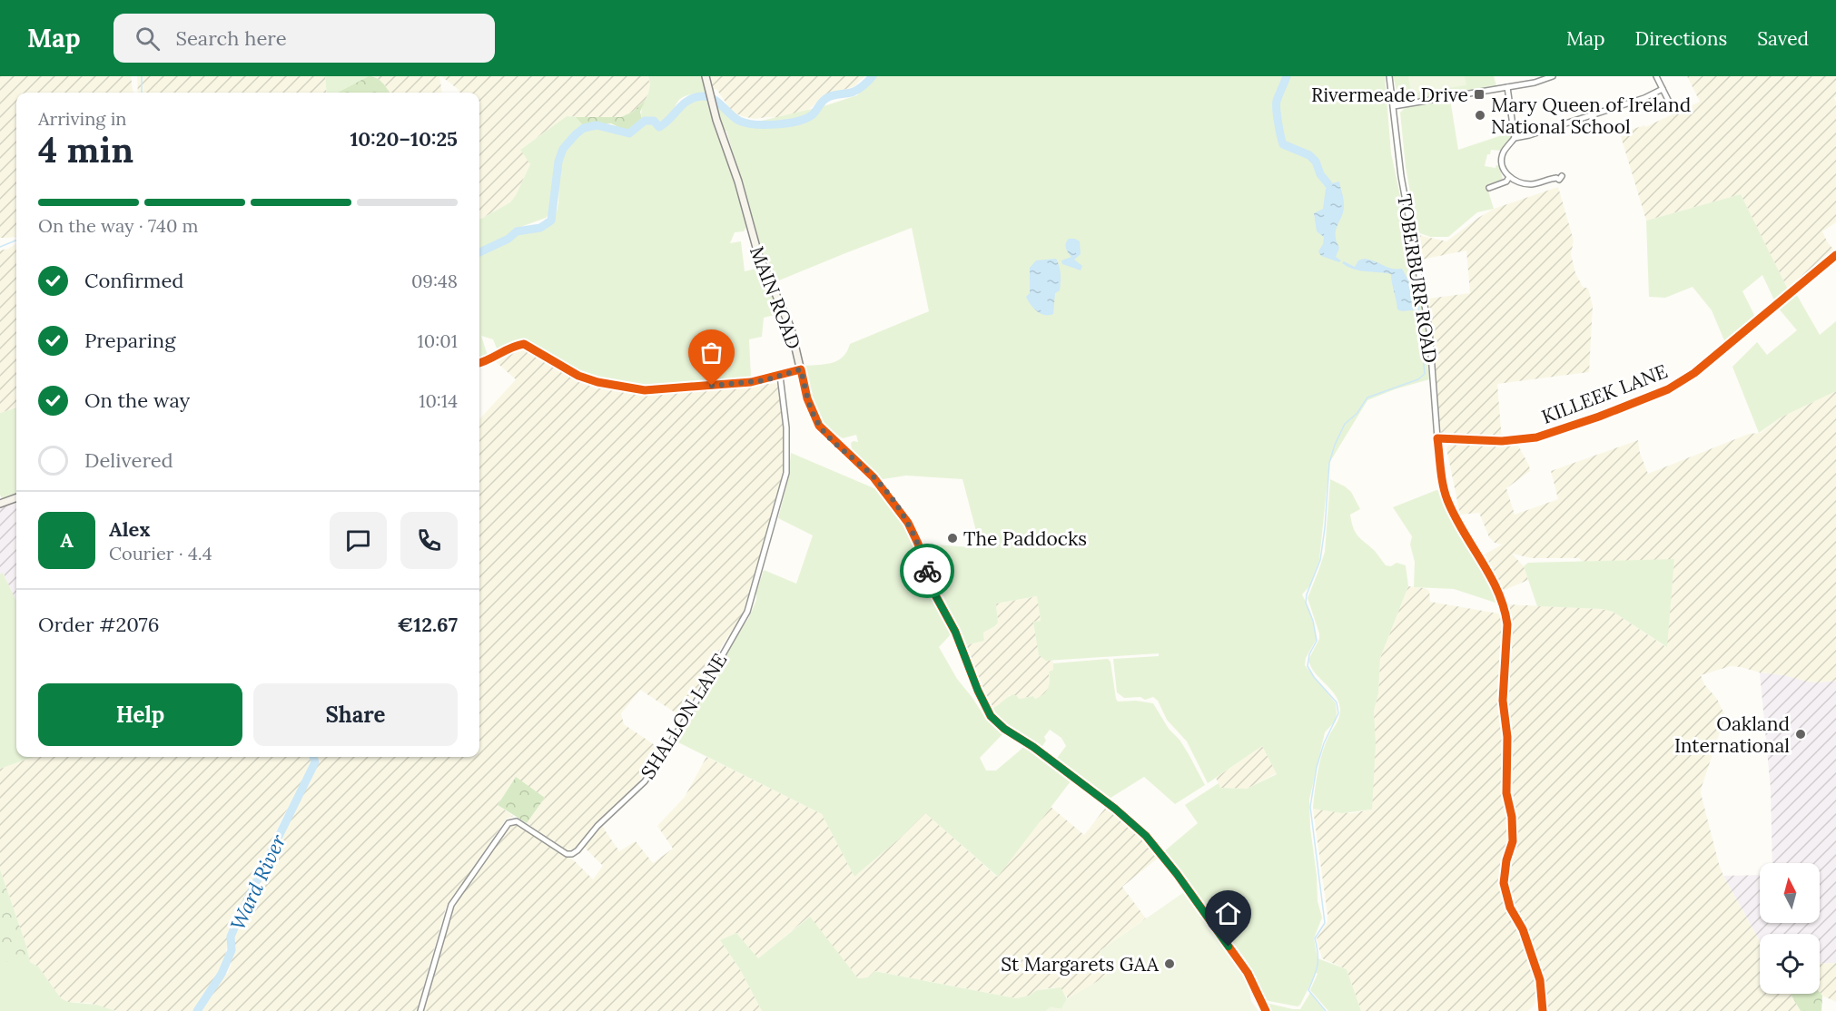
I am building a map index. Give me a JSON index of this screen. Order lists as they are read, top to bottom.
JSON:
{
  "streets": {
    "main road": ["MAIN ROAD"],
    "street": ["TOBERBURR ROAD", "KILLEEK LANE", "SHALLON LANE"]
  },
  "crossings": [
    ["TOBERBURR ROAD", "KILLEEK LANE"]
  ],
  "water": ["Ward River"],
  "places": {
    "transit": ["Rivermeade Drive"],
    "other": [
      "Mary Queen of Ireland National School",
      "The Paddocks",
      "Oakland International",
      "St Margarets GAA"
    ]
  },
  "north": "top",
  "page": {
    "header": "Map",
    "search": "Search here",
    "nav": ["Map", "Directions", "Saved"],
    "heading": ["4 min", "Arriving in", "10:20–10:25"],
    "panel": [
      "Alex",
      "Courier · 4.4",
      "Order #2076",
      "€12.67"
    ],
    "bar": "On the way · 740 m",
    "list": [
      ["Confirmed", "09:48"],
      ["Preparing", "10:01"],
      ["On the way", "10:14"],
      "Delivered"
    ],
    "round": "A",
    "buttons": ["Help", "Share"]
  }
}
